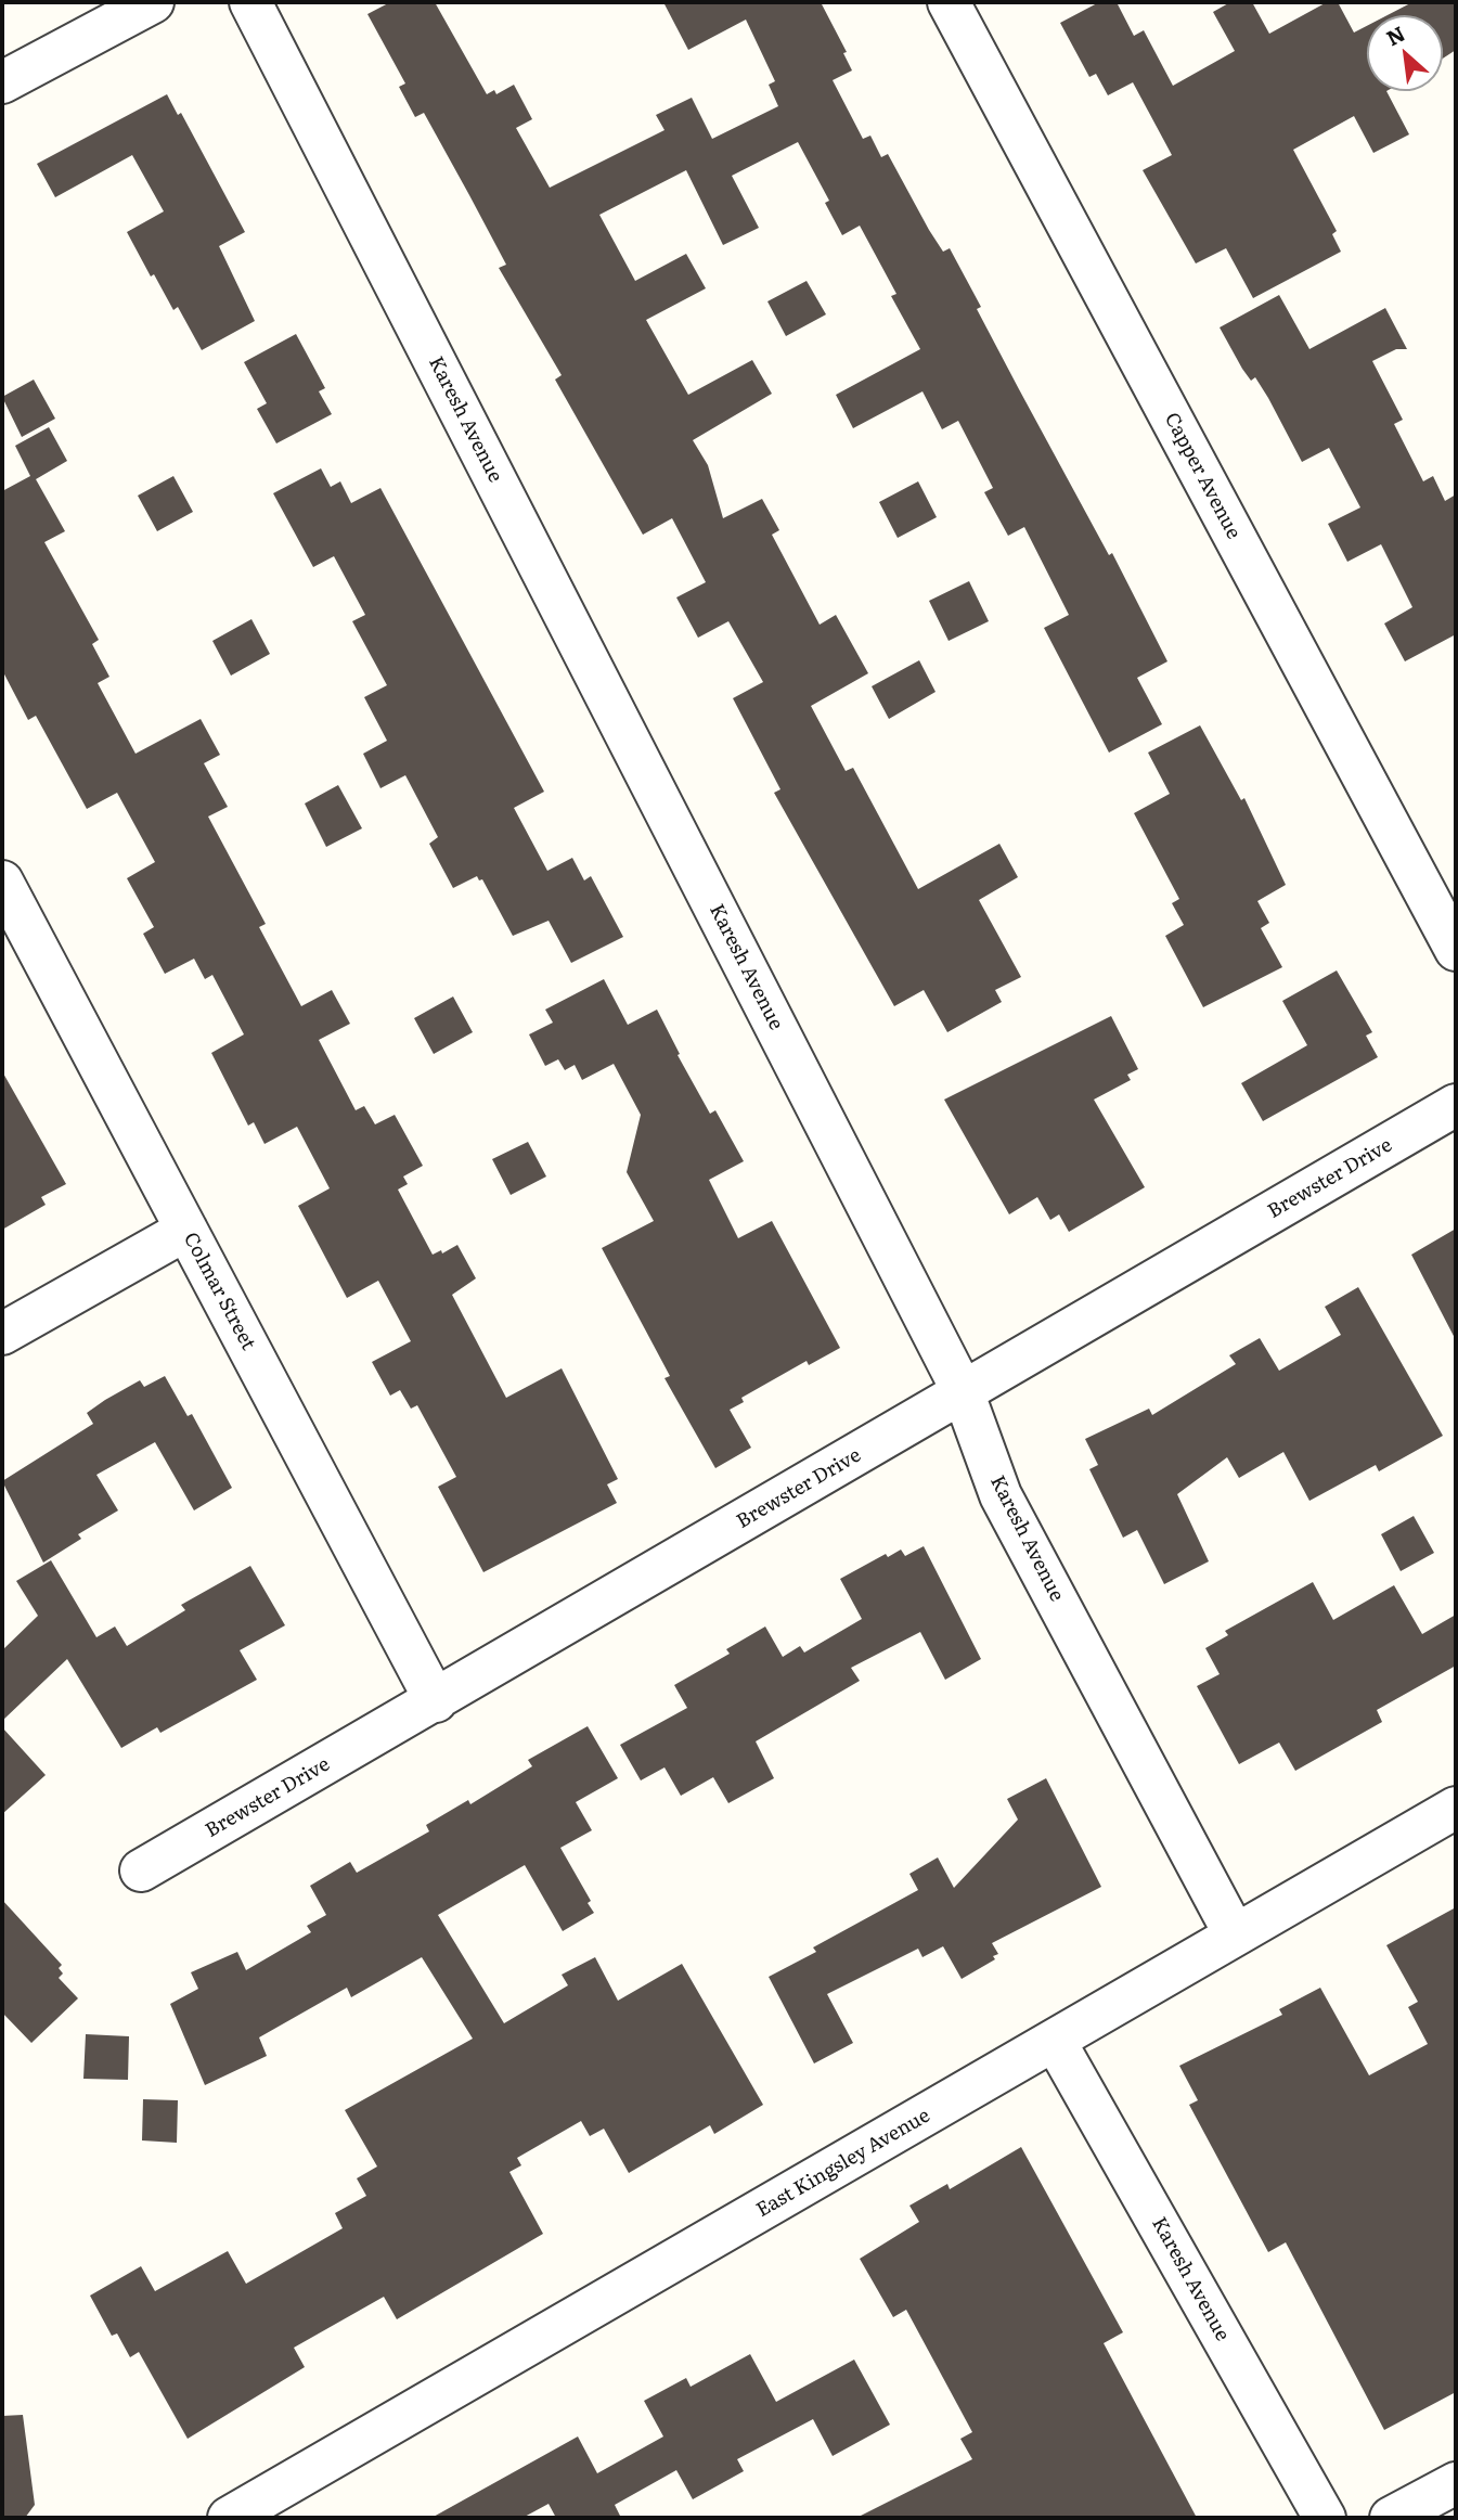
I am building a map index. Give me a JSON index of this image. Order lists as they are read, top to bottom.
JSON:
{
  "streets": {
    "street": [
      "Karesh Avenue",
      "Capper Avenue",
      "Brewster Drive",
      "Colmar Street",
      "East Kingsley Avenue"
    ]
  },
  "crossings": [
    ["Karesh Avenue", "Brewster Drive"],
    ["Karesh Avenue", "East Kingsley Avenue"],
    ["Brewster Drive", "Colmar Street"]
  ],
  "north": "top left"
}
